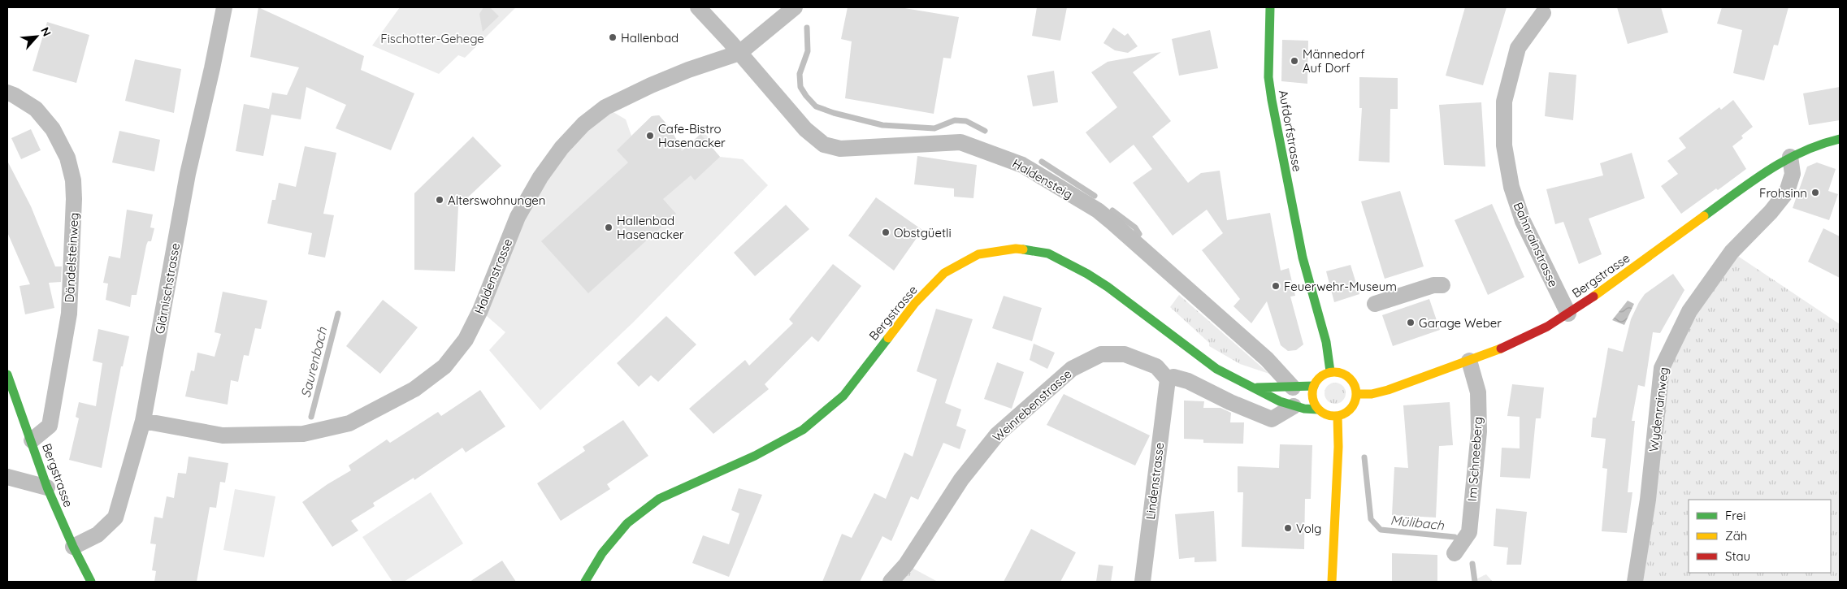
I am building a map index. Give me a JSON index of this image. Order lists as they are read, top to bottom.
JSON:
{
  "streets": {
    "street": [
      "Aufdorfstrasse",
      "Haldensteig",
      "Bahnrainstrasse",
      "Dändelsteinweg",
      "Bergstrasse",
      "Haldenstrasse",
      "Glärnischstrasse",
      "Weinrebenstrasse",
      "Wydenrainweg",
      "Im Schneeberg",
      "Lindenstrasse"
    ]
  },
  "crossings": [
    ["Aufdorfstrasse", "Bergstrasse"],
    ["Haldensteig", "Bergstrasse"],
    ["Haldensteig", "Haldenstrasse"],
    ["Bahnrainstrasse", "Bergstrasse"],
    ["Dändelsteinweg", "Bergstrasse"],
    ["Bergstrasse", "Glärnischstrasse"],
    ["Bergstrasse", "Wydenrainweg"],
    ["Bergstrasse", "Im Schneeberg"],
    ["Haldenstrasse", "Glärnischstrasse"],
    ["Weinrebenstrasse", "Lindenstrasse"]
  ],
  "water": ["Saurenbach", "Mülibach"],
  "parks": ["Fischotter-Gehege"],
  "places": [
    "Hallenbad",
    "Männedorf Auf Dorf",
    "Cafe-Bistro Hasenacker",
    "Frohsinn",
    "Alterswohnungen",
    "Hallenbad Hasenacker",
    "Obstgüetli",
    "Feuerwehr-Museum",
    "Garage Weber",
    "Volg"
  ],
  "legend": ["Frei", "Zäh", "Stau"],
  "north": "top right"
}
